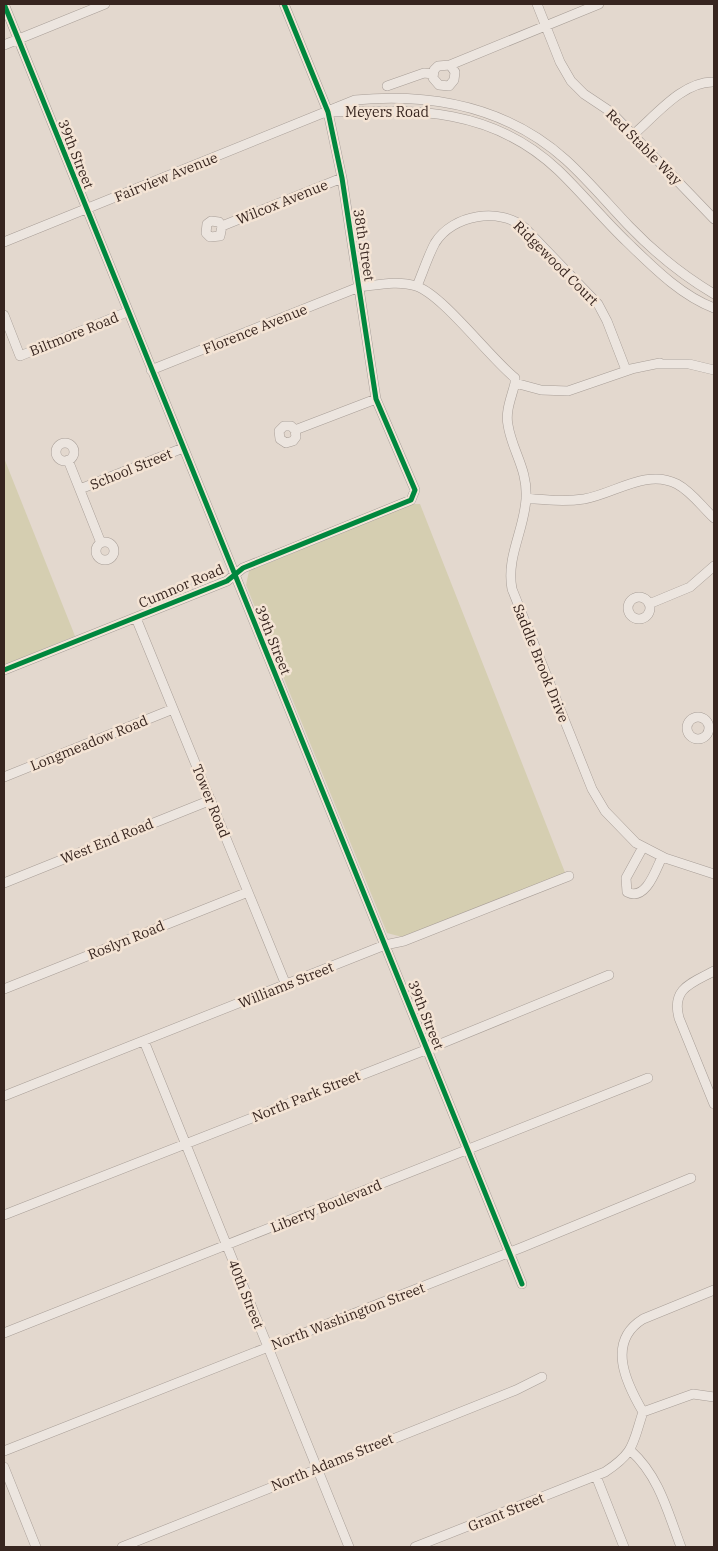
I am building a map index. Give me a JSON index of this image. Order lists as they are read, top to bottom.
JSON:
{
  "streets": {
    "street": [
      "Meyers Road",
      "Red Stable Way",
      "39th Street",
      "Fairview Avenue",
      "Wilcox Avenue",
      "38th Street",
      "Ridgewood Court",
      "Florence Avenue",
      "Biltmore Road",
      "School Street",
      "Cumnor Road",
      "Saddle Brook Drive",
      "Longmeadow Road",
      "Tower Road",
      "West End Road",
      "Roslyn Road",
      "Williams Street",
      "North Park Street",
      "Liberty Boulevard",
      "40th Street",
      "North Washington Street",
      "North Adams Street",
      "Grant Street"
    ]
  },
  "crossings": [
    ["Meyers Road", "Fairview Avenue"],
    ["Meyers Road", "38th Street"],
    ["39th Street", "Fairview Avenue"],
    ["39th Street", "Florence Avenue"],
    ["39th Street", "Biltmore Road"],
    ["39th Street", "School Street"],
    ["39th Street", "Cumnor Road"],
    ["39th Street", "Williams Street"],
    ["39th Street", "North Park Street"],
    ["39th Street", "Liberty Boulevard"],
    ["39th Street", "North Washington Street"],
    ["Fairview Avenue", "38th Street"],
    ["Wilcox Avenue", "38th Street"],
    ["38th Street", "Florence Avenue"],
    ["38th Street", "Cumnor Road"],
    ["Ridgewood Court", "Florence Avenue"],
    ["Cumnor Road", "Tower Road"],
    ["Longmeadow Road", "Tower Road"],
    ["Tower Road", "West End Road"],
    ["Tower Road", "Roslyn Road"],
    ["Tower Road", "Williams Street"],
    ["Williams Street", "40th Street"],
    ["North Park Street", "40th Street"],
    ["Liberty Boulevard", "40th Street"],
    ["40th Street", "North Washington Street"],
    ["40th Street", "North Adams Street"]
  ]
}
